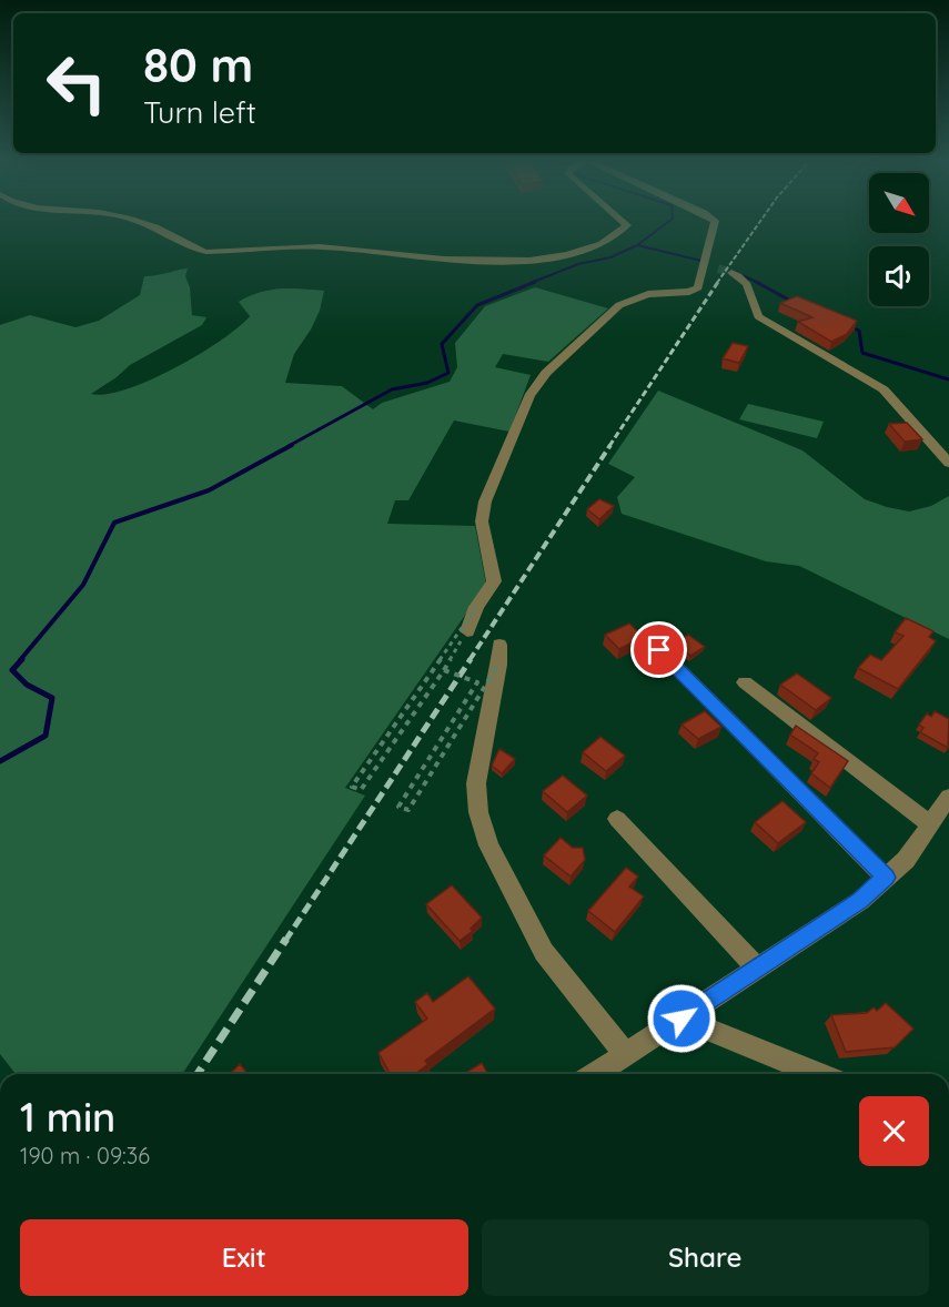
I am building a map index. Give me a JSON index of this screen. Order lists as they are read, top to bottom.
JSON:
{
  "north": "bottom right",
  "page": {
    "turn": ["80 m", "Turn left"],
    "heading": ["1 min", "190 m · 09:36"],
    "buttons": ["Exit", "Share"]
  }
}
